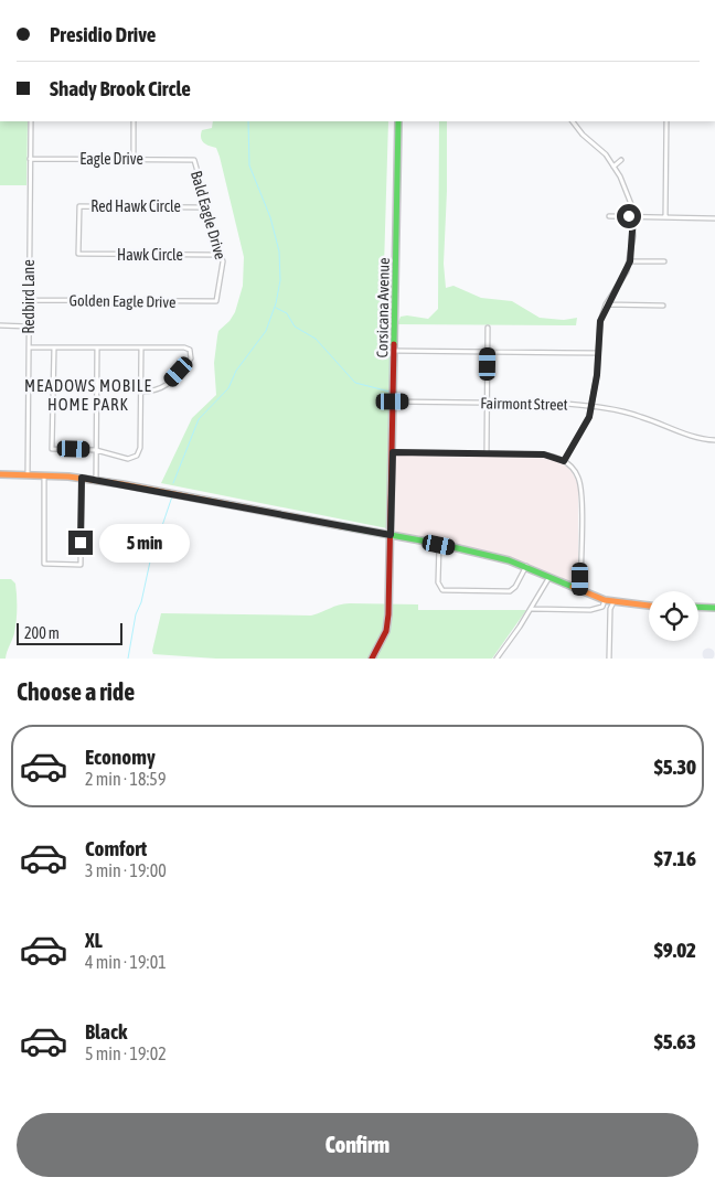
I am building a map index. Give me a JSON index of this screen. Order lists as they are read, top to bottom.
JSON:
{
  "streets": {
    "street": [
      "Eagle Drive",
      "Red Hawk Circle",
      "Bald Eagle Drive",
      "Hawk Circle",
      "Redbird Lane",
      "Golden Eagle Drive",
      "Corsicana Avenue",
      "Fairmont Street"
    ]
  },
  "crossings": [
    ["Eagle Drive", "Bald Eagle Drive"],
    ["Eagle Drive", "Redbird Lane"],
    ["Red Hawk Circle", "Bald Eagle Drive"],
    ["Red Hawk Circle", "Hawk Circle"],
    ["Bald Eagle Drive", "Hawk Circle"],
    ["Bald Eagle Drive", "Golden Eagle Drive"],
    ["Redbird Lane", "Golden Eagle Drive"],
    ["Corsicana Avenue", "Fairmont Street"]
  ],
  "districts": ["MEADOWS MOBILE HOME PARK"],
  "scale_bar": "200 m",
  "page": {
    "banner": ["Presidio Drive", "Shady Brook Circle"],
    "bubble": "5 min",
    "scale": "200 m",
    "heading": "Choose a ride",
    "list": [
      {
        "name": "Economy",
        "note": "2 min · 18:59",
        "value": "$5.30"
      },
      {
        "name": "Comfort",
        "note": "3 min · 19:00",
        "value": "$7.16"
      },
      {
        "name": "XL",
        "note": "4 min · 19:01",
        "value": "$9.02"
      },
      {
        "name": "Black",
        "note": "5 min · 19:02",
        "value": "$5.63"
      }
    ],
    "buttons": "Confirm"
  }
}
